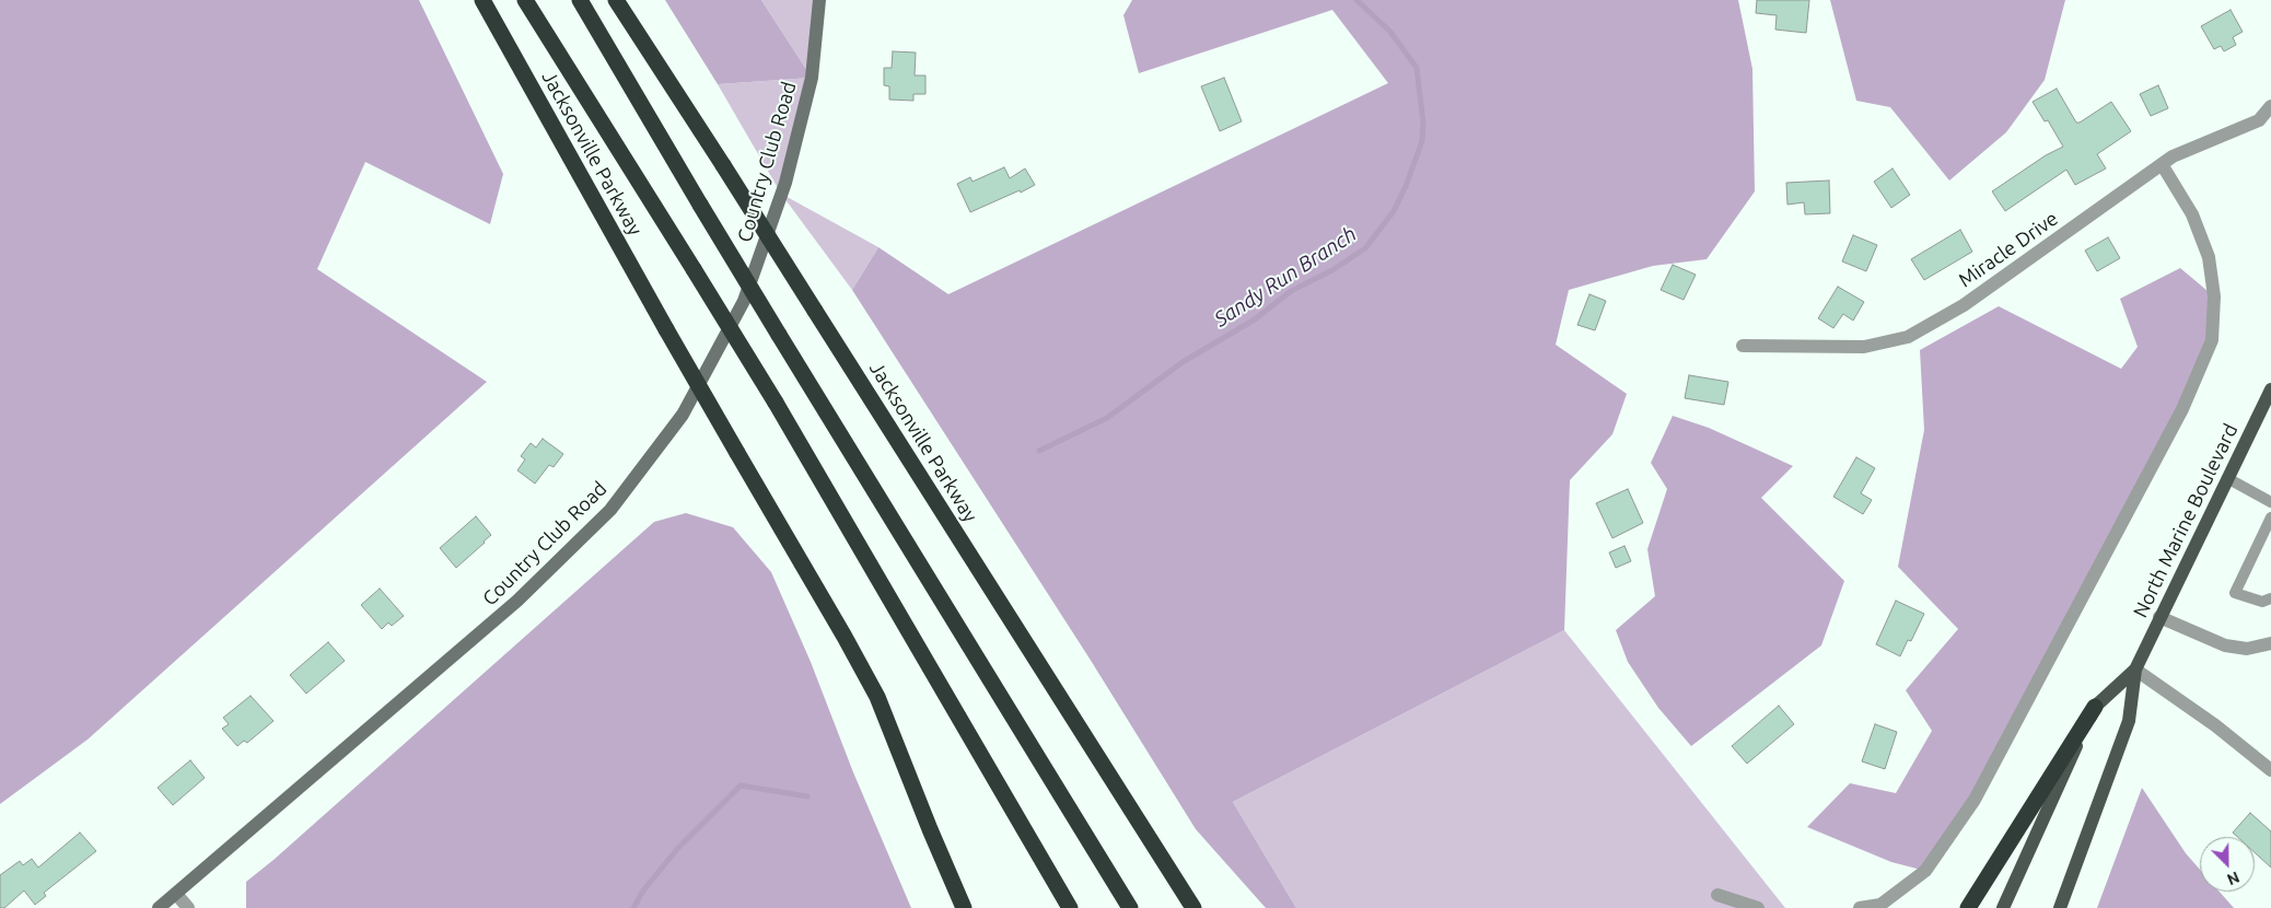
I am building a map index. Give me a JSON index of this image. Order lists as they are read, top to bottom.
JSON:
{
  "streets": {
    "highway": ["Jacksonville Parkway"],
    "main road": ["Country Club Road", "North Marine Boulevard"],
    "street": ["Miracle Drive"]
  },
  "water": ["Sandy Run Branch"],
  "north": "bottom right"
}
